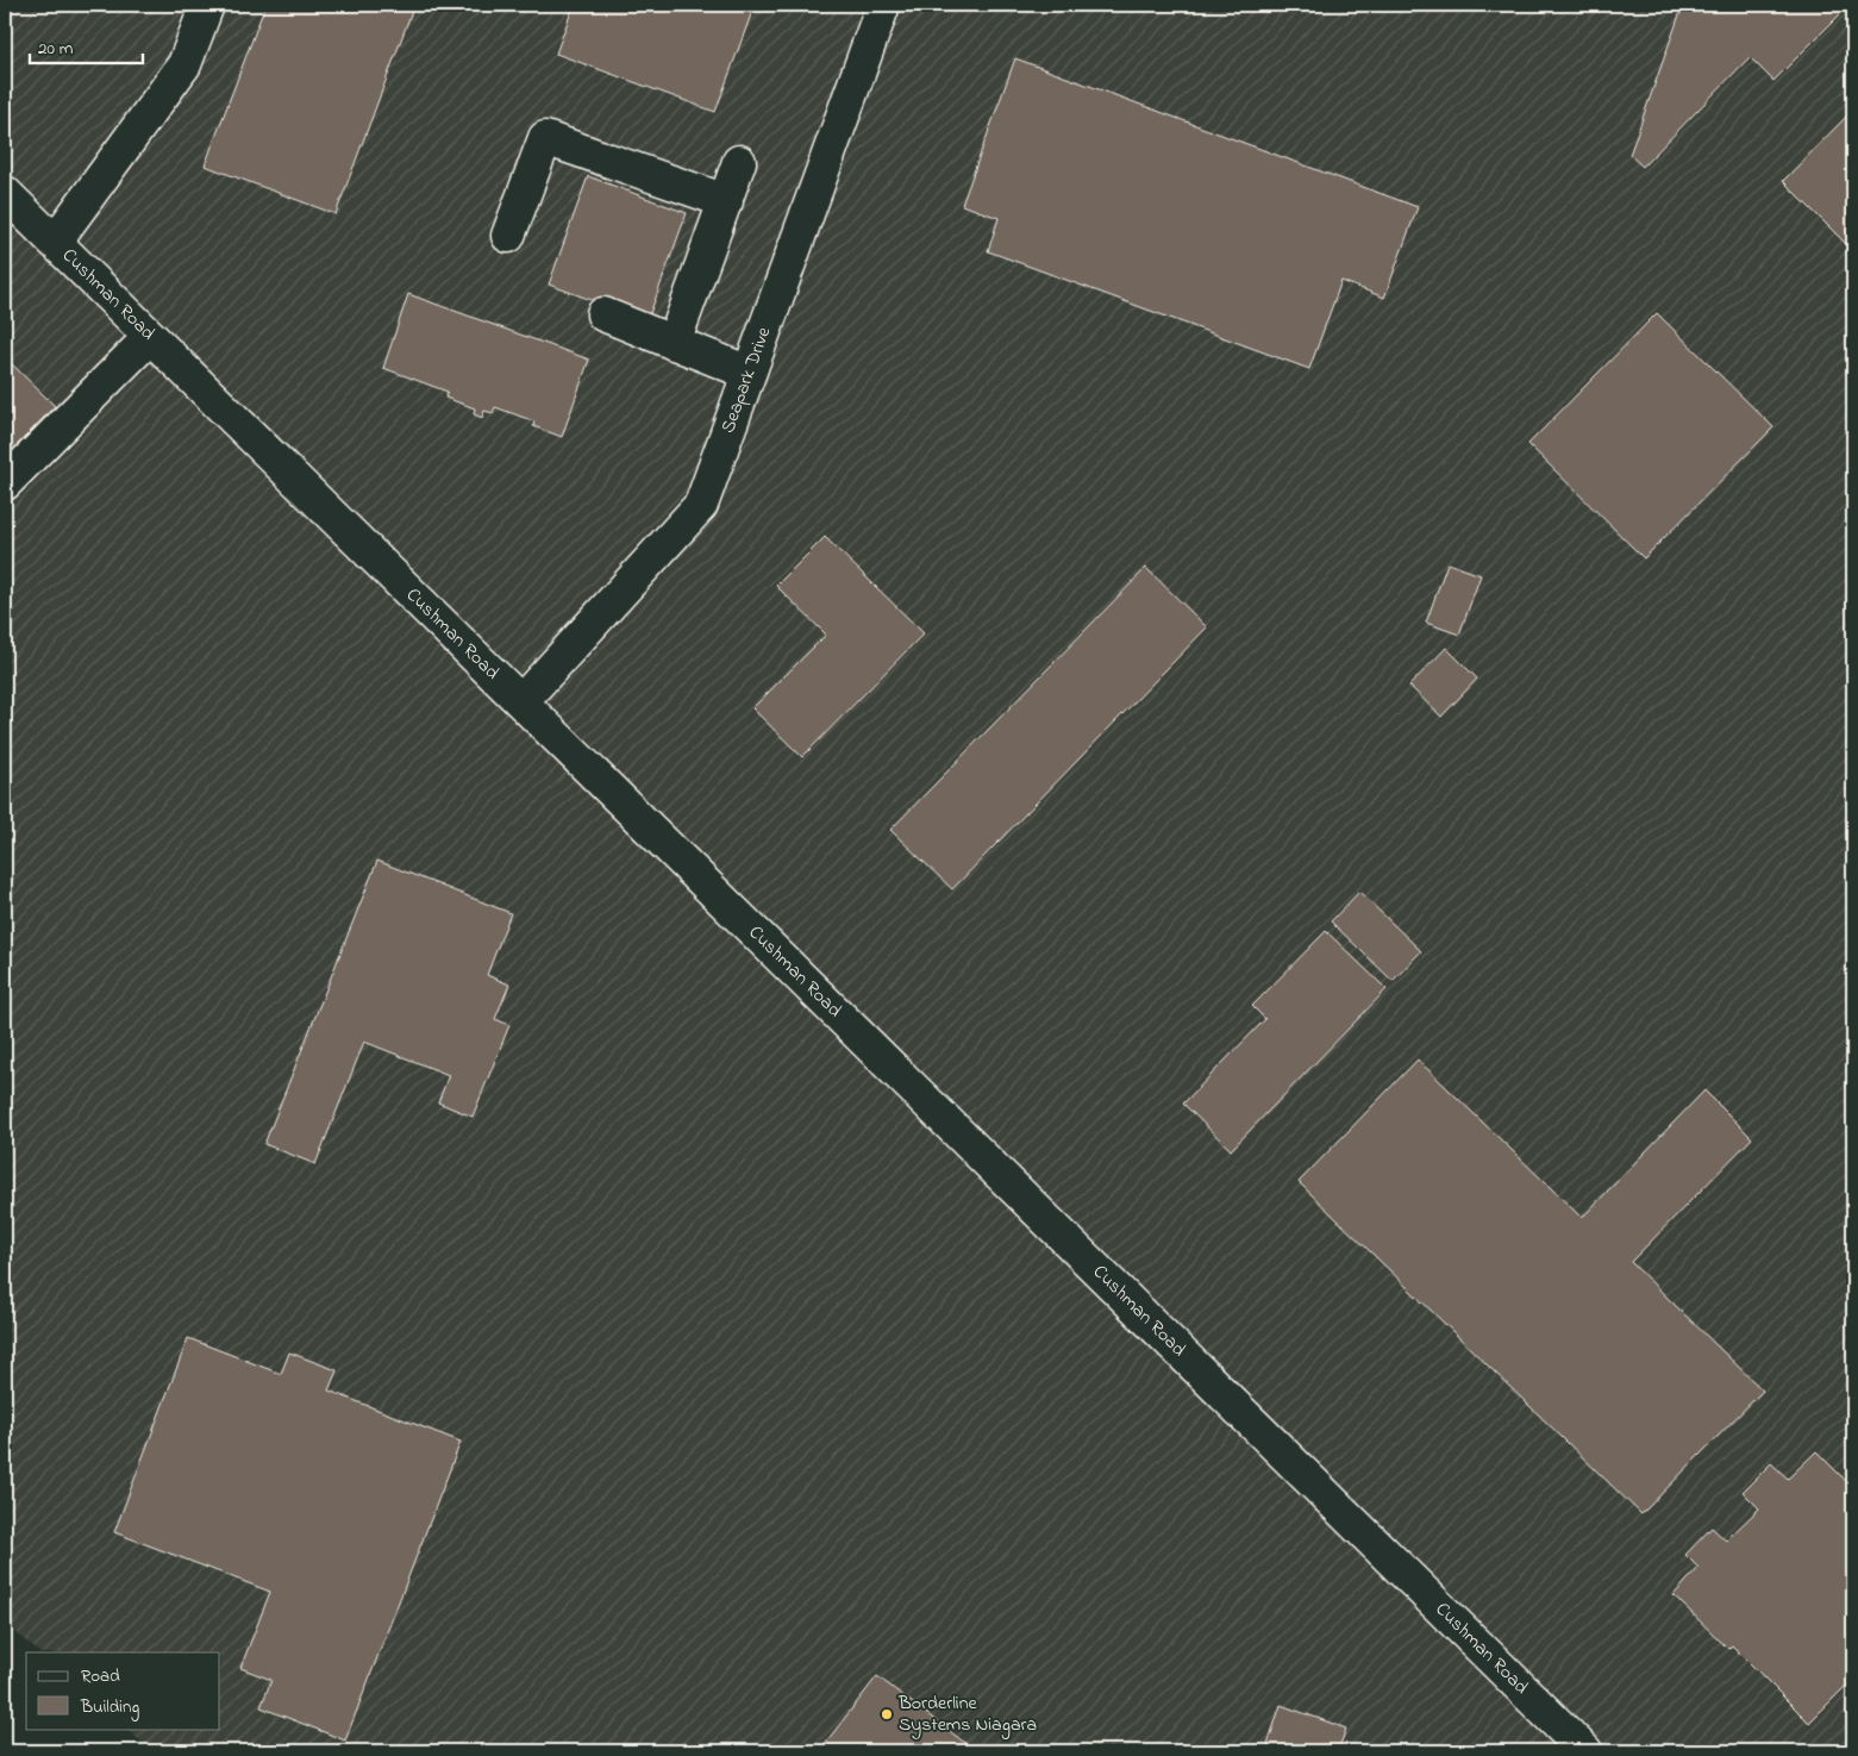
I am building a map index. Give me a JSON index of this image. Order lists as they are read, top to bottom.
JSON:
{
  "streets": {
    "street": ["Cushman Road", "Seapark Drive"]
  },
  "crossings": [
    ["Cushman Road", "Seapark Drive"]
  ],
  "places": ["Borderline Systems Niagara"],
  "legend": ["Road", "Building"],
  "scale_bar": "20 m"
}
